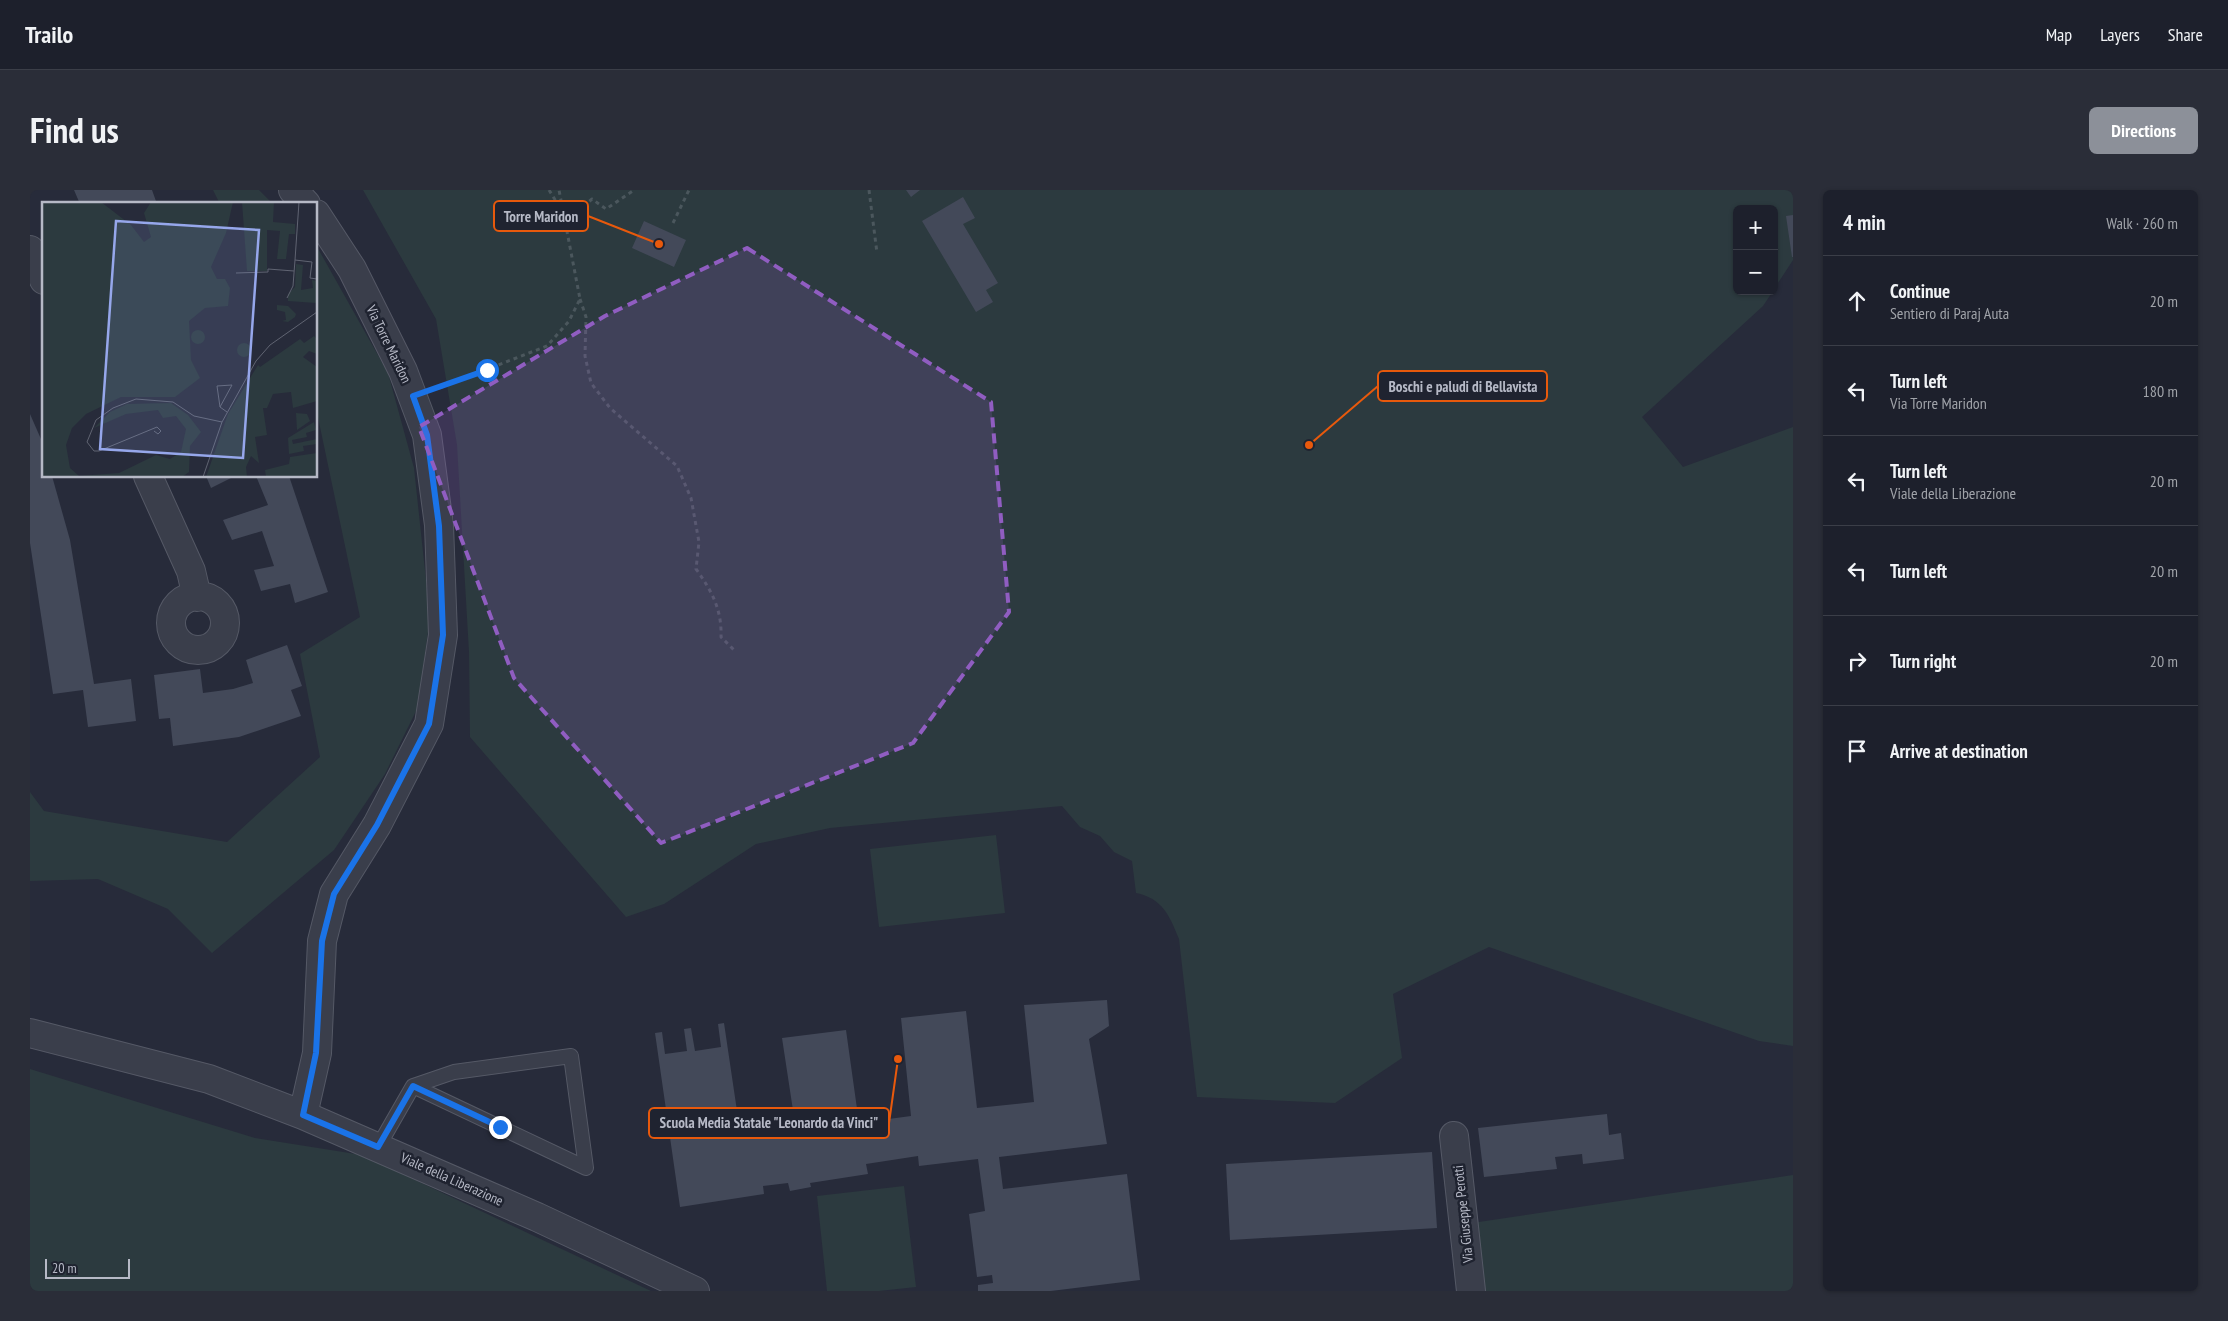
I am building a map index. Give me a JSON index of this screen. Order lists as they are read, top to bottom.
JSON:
{
  "streets": {
    "street": ["Via Torre Maridon", "Viale della Liberazione", "Via Giuseppe Perotti"]
  },
  "crossings": [
    ["Via Torre Maridon", "Viale della Liberazione"]
  ],
  "places": ["Torre Maridon", "Boschi e paludi di Bellavista", "Scuola Media Statale \"Leonardo da Vinci\""],
  "scale_bar": "20 m",
  "page": {
    "header": "Trailo",
    "nav": ["Map", "Layers", "Share"],
    "title": "Find us",
    "buttons": "Directions",
    "heading": ["4 min", "Walk · 260 m"],
    "map_buttons": ["+", "−"],
    "list": [
      ["Continue", "Sentiero di Paraj Auta", "20 m"],
      ["Turn left", "Via Torre Maridon", "180 m"],
      ["Turn left", "Viale della Liberazione", "20 m"],
      ["Turn left", "20 m"],
      ["Turn right", "20 m"],
      "Arrive at destination"
    ],
    "scale": "20 m"
  }
}
